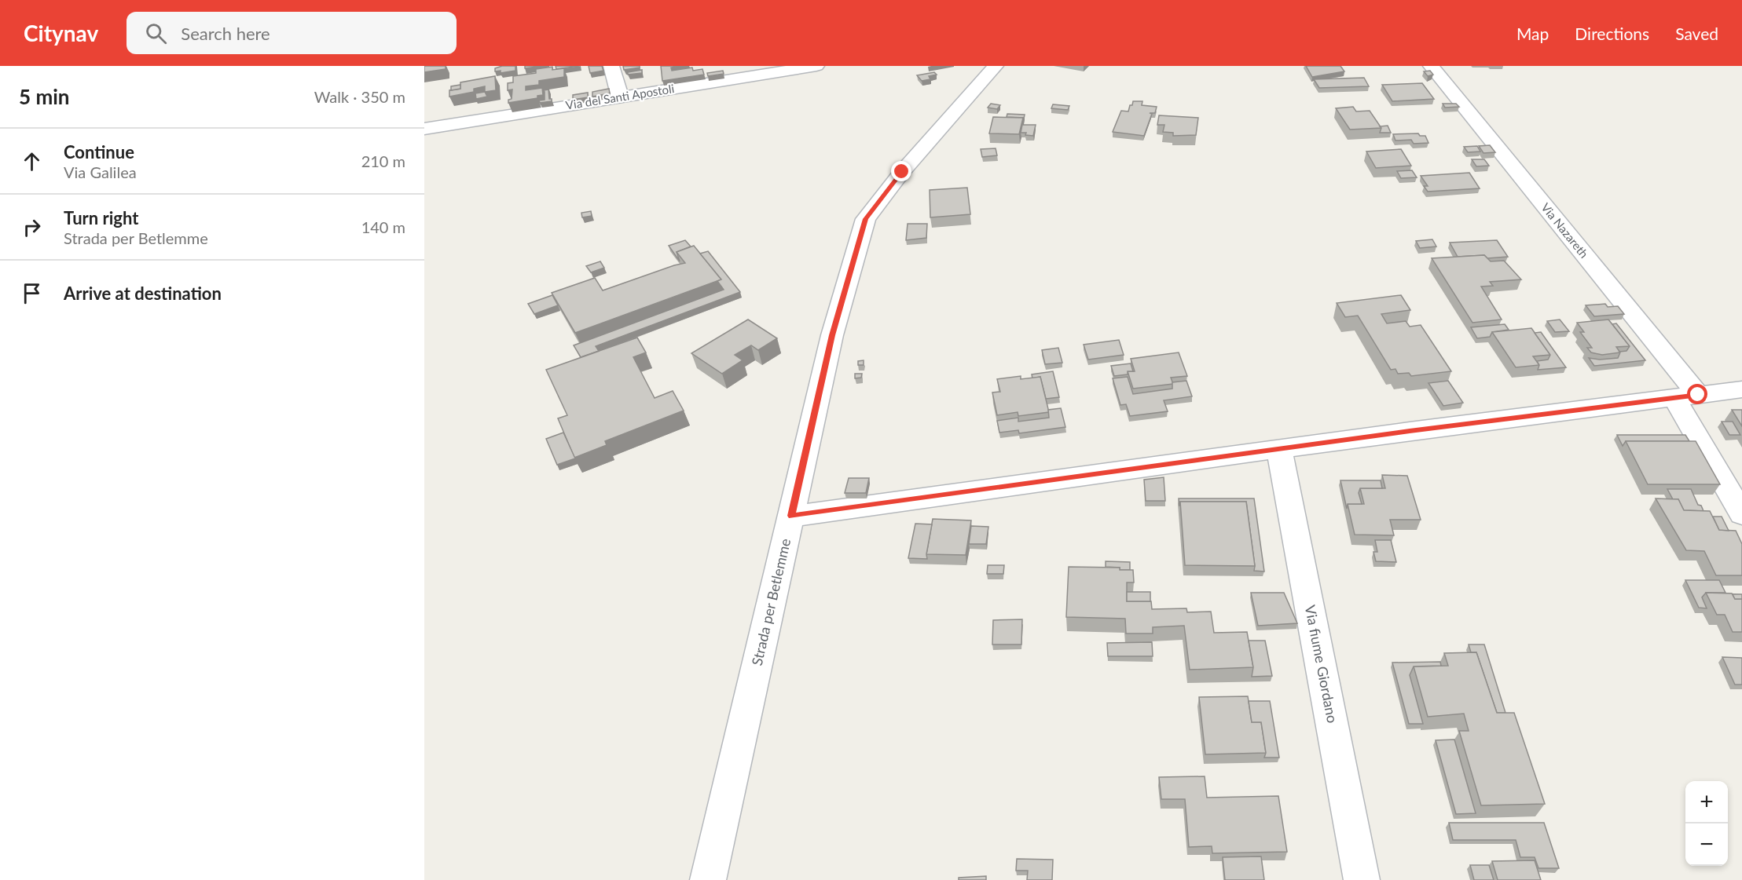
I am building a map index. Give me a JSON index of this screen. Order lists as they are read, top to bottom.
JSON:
{
  "streets": {
    "street": [
      "Via del Santi Apostoli",
      "Via Nazareth",
      "Strada per Betlemme",
      "Via fiume Giordano"
    ]
  },
  "page": {
    "header": "Citynav",
    "search": "Search here",
    "nav": ["Map", "Directions", "Saved"],
    "heading": ["5 min", "Walk · 350 m"],
    "list": [
      ["Continue", "Via Galilea", "210 m"],
      ["Turn right", "Strada per Betlemme", "140 m"],
      "Arrive at destination"
    ],
    "map_buttons": ["+", "−"]
  }
}
